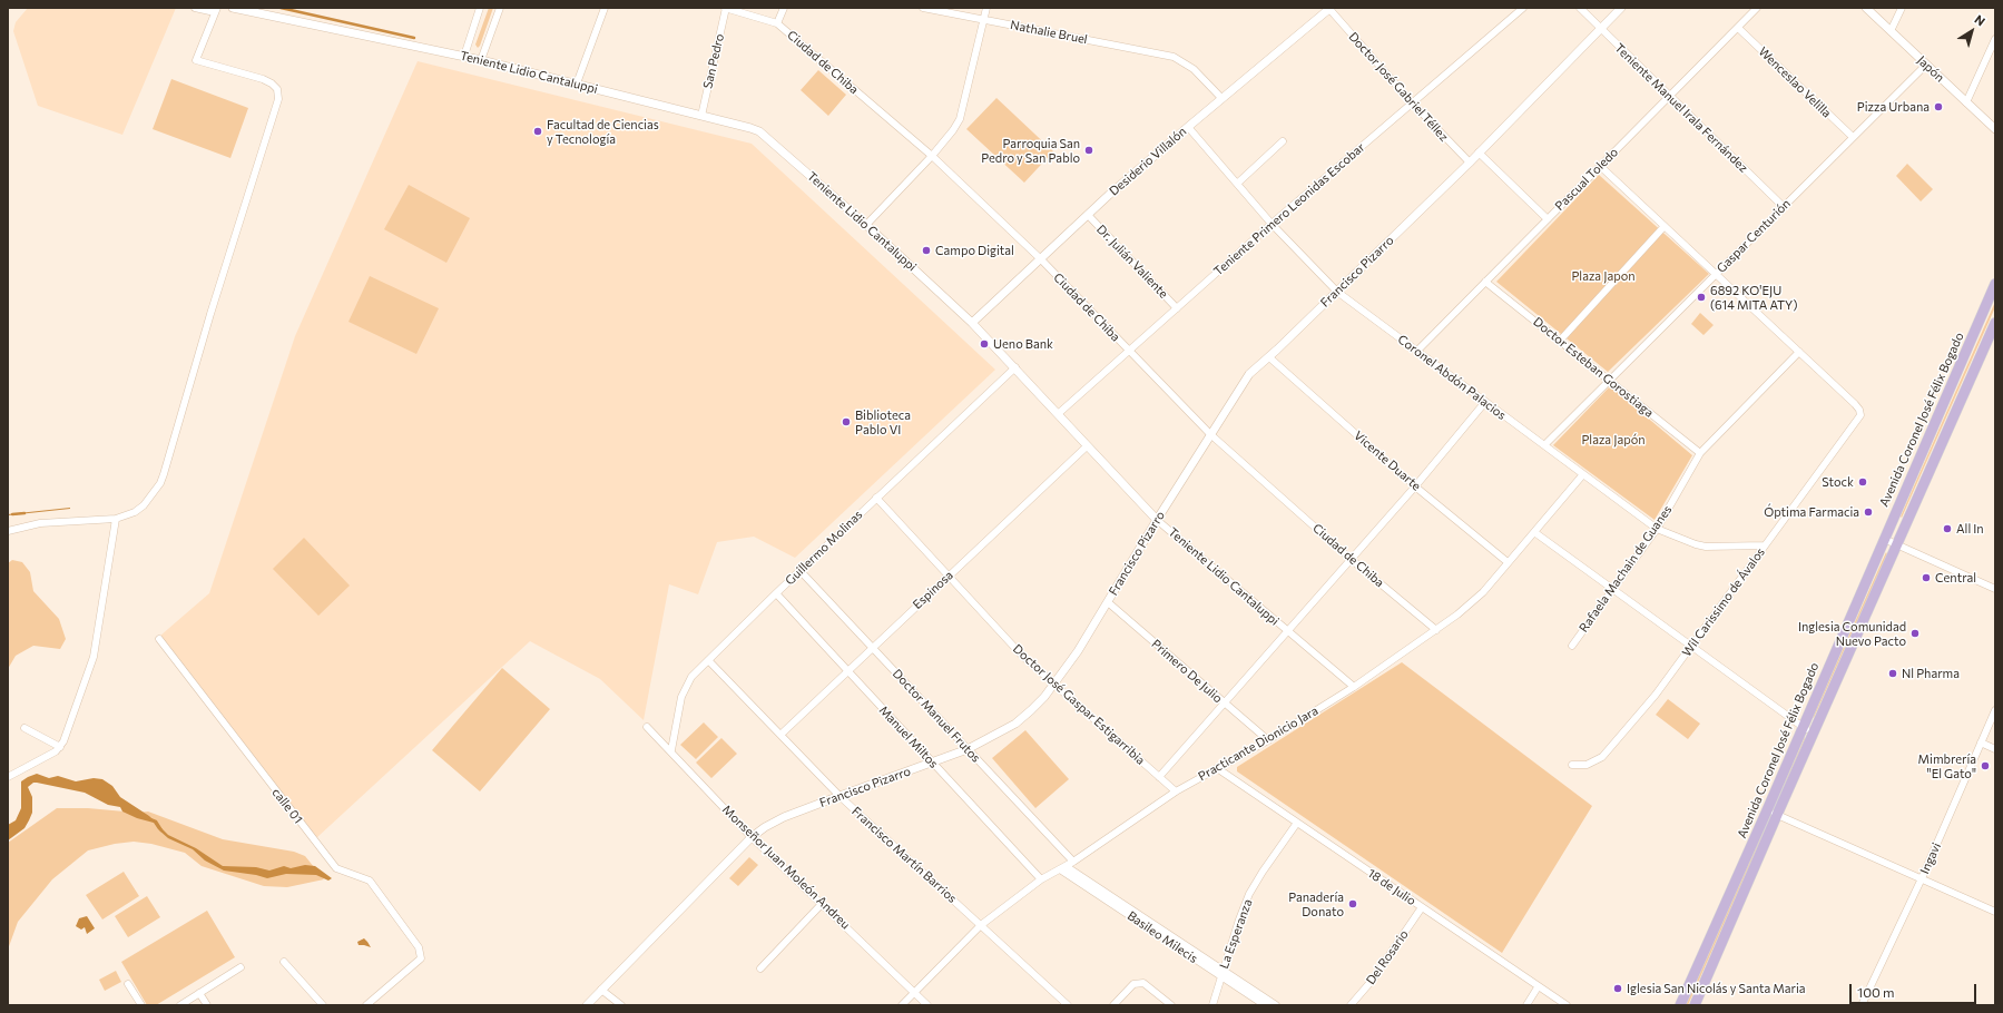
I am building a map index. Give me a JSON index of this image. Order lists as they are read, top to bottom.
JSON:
{
  "streets": {
    "main road": ["Avenida Coronel José Félix Bogado"],
    "street": [
      "Nathalie Bruel",
      "San Pedro",
      "Ciudad de Chiba",
      "Japón",
      "Teniente Lidio Cantaluppi",
      "Wenceslao Velilla",
      "Doctor José Gabriel Téllez",
      "Teniente Manuel Irala Fernández",
      "Desiderio Villalón",
      "Pascual Toledo",
      "Teniente Primero Leonidas Escobar",
      "Gaspar Centurión",
      "Dr. Julián Valiente",
      "Francisco Pizarro",
      "Doctor Esteban Gorostiaga",
      "Coronel Abdón Palacios",
      "Vicente Duarte",
      "Guillermo Molinas",
      "Rafaela Machain de Guanes",
      "Espinosa",
      "Wil Carissimo de Ávalos",
      "Primero De Julio",
      "Doctor José Gaspar Estigarribia",
      "Doctor Manuel Frutos",
      "Manuel Miltos",
      "Practicante Dionicio Jara",
      "calle 01",
      "Francisco Martín Barrios",
      "Ingavi",
      "Monseñor Juan Moleón Andreu",
      "18 de Julio",
      "La Esperanza",
      "Basileo Milecis",
      "Del Rosario"
    ]
  },
  "crossings": [
    ["Nathalie Bruel", "Desiderio Villalón"],
    ["San Pedro", "Ciudad de Chiba"],
    ["San Pedro", "Teniente Lidio Cantaluppi"],
    ["Ciudad de Chiba", "Desiderio Villalón"],
    ["Ciudad de Chiba", "Teniente Primero Leonidas Escobar"],
    ["Ciudad de Chiba", "Francisco Pizarro"],
    ["Ciudad de Chiba", "Practicante Dionicio Jara"],
    ["Japón", "Gaspar Centurión"],
    ["Teniente Lidio Cantaluppi", "Desiderio Villalón"],
    ["Teniente Lidio Cantaluppi", "Teniente Primero Leonidas Escobar"],
    ["Teniente Lidio Cantaluppi", "Francisco Pizarro"],
    ["Teniente Lidio Cantaluppi", "Guillermo Molinas"],
    ["Teniente Lidio Cantaluppi", "Espinosa"],
    ["Teniente Lidio Cantaluppi", "Practicante Dionicio Jara"],
    ["Wenceslao Velilla", "Pascual Toledo"],
    ["Wenceslao Velilla", "Gaspar Centurión"],
    ["Doctor José Gabriel Téllez", "Desiderio Villalón"],
    ["Doctor José Gabriel Téllez", "Teniente Primero Leonidas Escobar"],
    ["Doctor José Gabriel Téllez", "Francisco Pizarro"],
    ["Teniente Manuel Irala Fernández", "Pascual Toledo"],
    ["Teniente Manuel Irala Fernández", "Gaspar Centurión"],
    ["Teniente Manuel Irala Fernández", "Francisco Pizarro"],
    ["Desiderio Villalón", "Dr. Julián Valiente"],
    ["Desiderio Villalón", "Coronel Abdón Palacios"],
    ["Pascual Toledo", "Doctor Esteban Gorostiaga"],
    ["Pascual Toledo", "Coronel Abdón Palacios"],
    ["Teniente Primero Leonidas Escobar", "Dr. Julián Valiente"],
    ["Teniente Primero Leonidas Escobar", "Coronel Abdón Palacios"],
    ["Gaspar Centurión", "Doctor Esteban Gorostiaga"],
    ["Gaspar Centurión", "Coronel Abdón Palacios"],
    ["Francisco Pizarro", "Coronel Abdón Palacios"],
    ["Francisco Pizarro", "Vicente Duarte"],
    ["Francisco Pizarro", "Primero De Julio"],
    ["Francisco Pizarro", "Doctor José Gaspar Estigarribia"],
    ["Francisco Pizarro", "Doctor Manuel Frutos"],
    ["Francisco Pizarro", "Manuel Miltos"],
    ["Francisco Pizarro", "Francisco Martín Barrios"],
    ["Francisco Pizarro", "Monseñor Juan Moleón Andreu"],
    ["Doctor Esteban Gorostiaga", "Rafaela Machain de Guanes"],
    ["Coronel Abdón Palacios", "Rafaela Machain de Guanes"],
    ["Coronel Abdón Palacios", "Wil Carissimo de Ávalos"],
    ["Coronel Abdón Palacios", "Practicante Dionicio Jara"],
    ["Vicente Duarte", "Practicante Dionicio Jara"],
    ["Guillermo Molinas", "Doctor José Gaspar Estigarribia"],
    ["Guillermo Molinas", "Doctor Manuel Frutos"],
    ["Guillermo Molinas", "Manuel Miltos"],
    ["Guillermo Molinas", "Francisco Martín Barrios"],
    ["Guillermo Molinas", "Monseñor Juan Moleón Andreu"],
    ["Rafaela Machain de Guanes", "Wil Carissimo de Ávalos"],
    ["Espinosa", "Doctor José Gaspar Estigarribia"],
    ["Espinosa", "Doctor Manuel Frutos"],
    ["Espinosa", "Manuel Miltos"],
    ["Espinosa", "Francisco Martín Barrios"],
    ["Primero De Julio", "Practicante Dionicio Jara"],
    ["Doctor José Gaspar Estigarribia", "Practicante Dionicio Jara"],
    ["Doctor Manuel Frutos", "Practicante Dionicio Jara"],
    ["Manuel Miltos", "Practicante Dionicio Jara"],
    ["Practicante Dionicio Jara", "Francisco Martín Barrios"],
    ["Practicante Dionicio Jara", "Monseñor Juan Moleón Andreu"],
    ["Practicante Dionicio Jara", "18 de Julio"],
    ["Practicante Dionicio Jara", "Basileo Milecis"],
    ["18 de Julio", "La Esperanza"],
    ["18 de Julio", "Del Rosario"],
    ["La Esperanza", "Basileo Milecis"]
  ],
  "parks": ["Plaza Japon", "Plaza Japón"],
  "places": [
    "Pizza Urbana",
    "Facultad de Ciencias y Tecnología",
    "Parroquia San Pedro y San Pablo",
    "Campo Digital",
    "6892 KO'EJU (614 MITA ATY)",
    "Ueno Bank",
    "Biblioteca Pablo VI",
    "Stock",
    "Óptima Farmacia",
    "All In",
    "Central",
    "Inglesia Comunidad Nuevo Pacto",
    "Nl Pharma",
    "Mimbrería \"El Gato\"",
    "Panadería Donato",
    "Iglesia San Nicolás y Santa Maria"
  ],
  "scale_bar": "100 m",
  "north": "top right"
}
